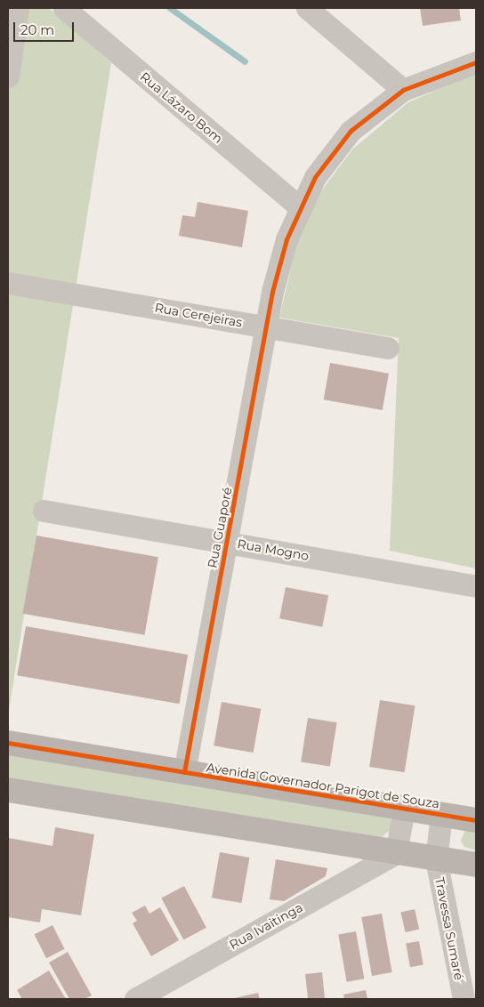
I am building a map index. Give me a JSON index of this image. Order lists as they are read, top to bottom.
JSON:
{
  "streets": {
    "street": [
      "Rua Lázaro Bom",
      "Rua Cerejeiras",
      "Rua Guaporé",
      "Rua Mogno",
      "Avenida Governador Parigot de Souza",
      "Rua Ivaitinga",
      "Travessa Sumaré"
    ]
  },
  "crossings": [
    ["Rua Lázaro Bom", "Rua Guaporé"],
    ["Rua Cerejeiras", "Rua Guaporé"],
    ["Rua Guaporé", "Rua Mogno"],
    ["Rua Guaporé", "Avenida Governador Parigot de Souza"],
    ["Avenida Governador Parigot de Souza", "Travessa Sumaré"]
  ],
  "scale_bar": "20 m"
}
